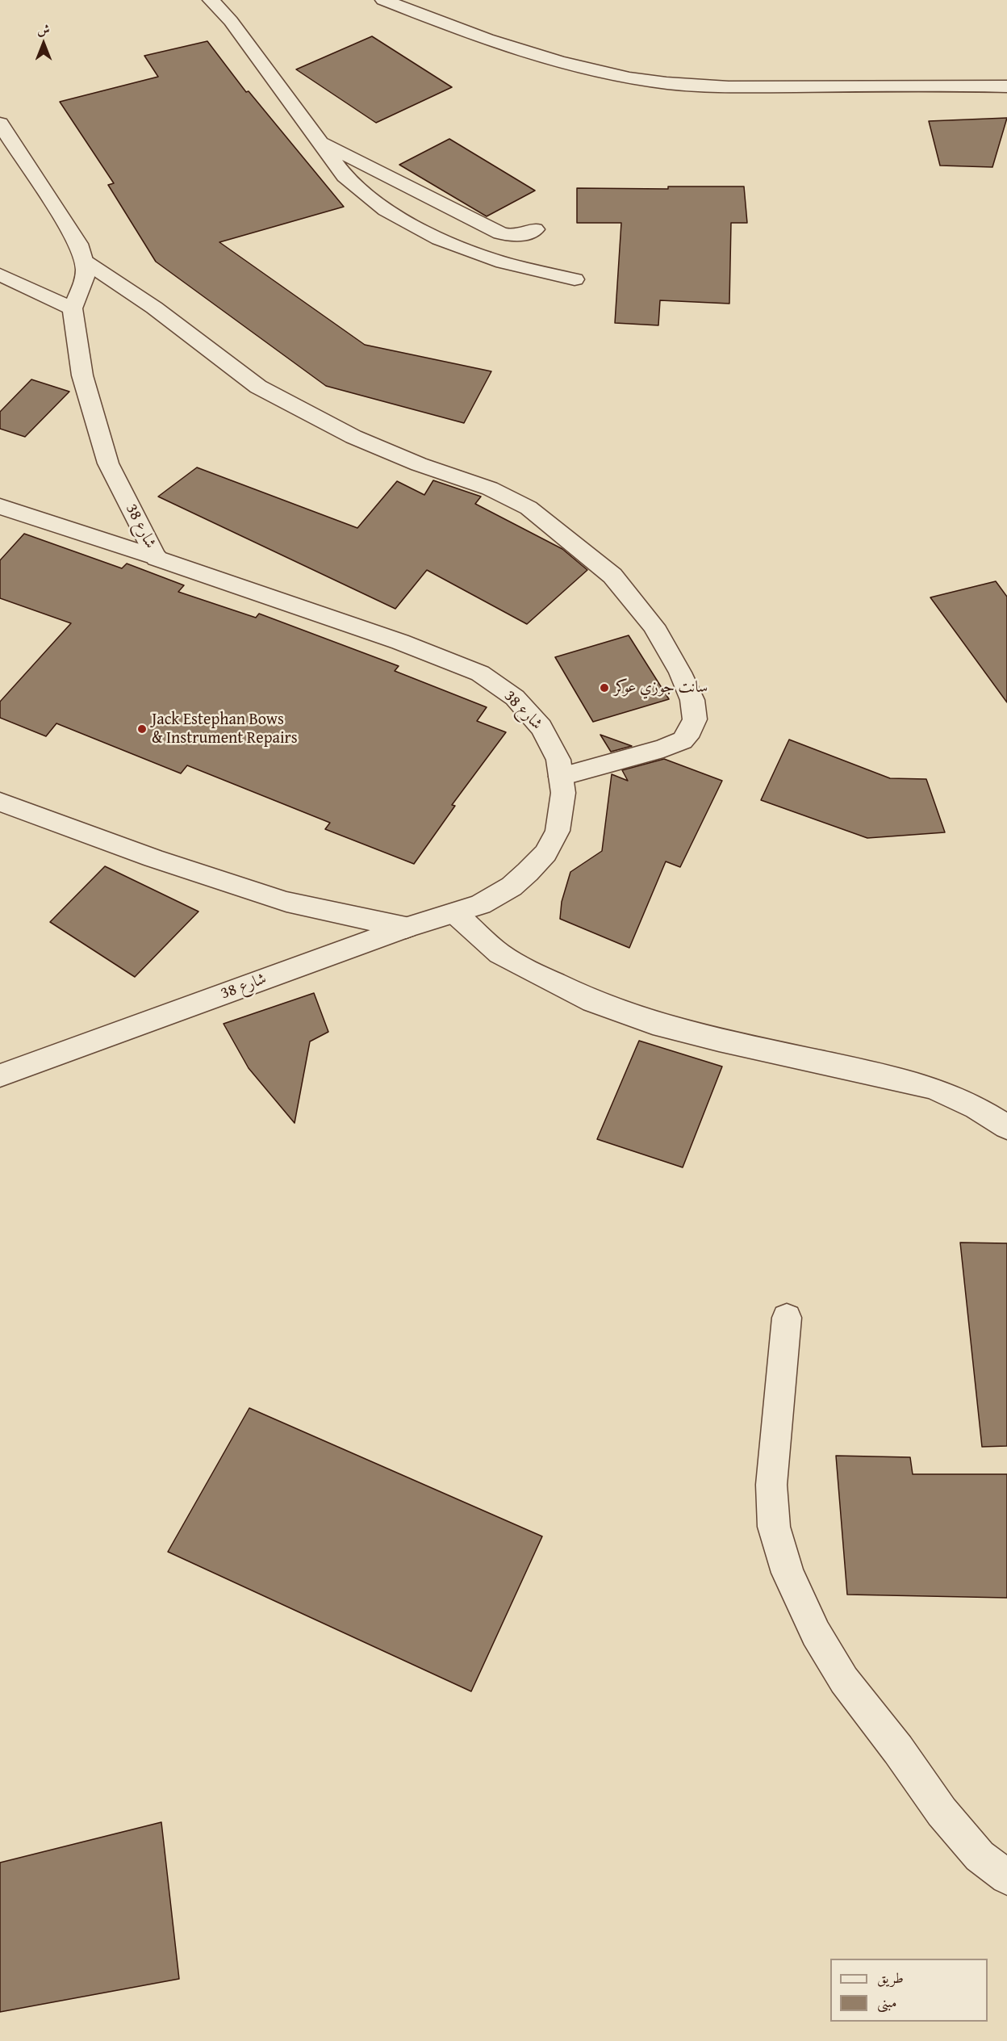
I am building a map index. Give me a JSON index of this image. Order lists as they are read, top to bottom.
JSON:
{
  "streets": {
    "street": ["شارع 38"]
  },
  "places": ["سانت جوزي عوكر", "Jack Estephan Bows & Instrument Repairs"],
  "legend": ["طريق", "مبنى"],
  "north": "top"
}
